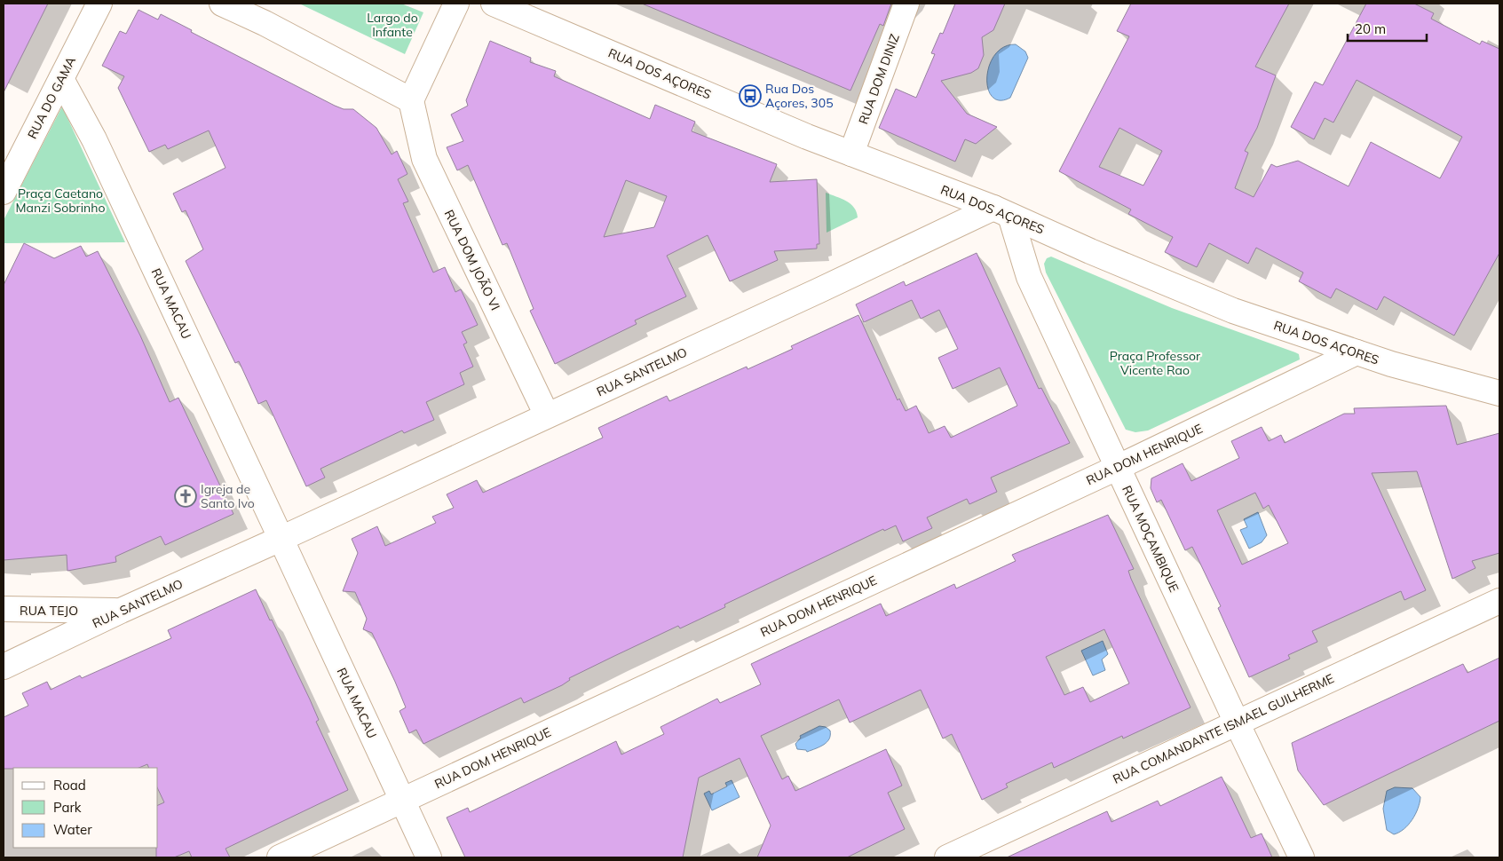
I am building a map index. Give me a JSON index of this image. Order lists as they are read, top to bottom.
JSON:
{
  "streets": {
    "street": [
      "RUA DOS AÇORES",
      "RUA DOM DINIZ",
      "RUA DO GAMA",
      "RUA DOM JOÃO VI",
      "RUA MACAU",
      "RUA SANTELMO",
      "RUA DOM HENRIQUE",
      "RUA MOÇAMBIQUE",
      "RUA TEJO",
      "RUA COMANDANTE ISMAEL GUILHERME"
    ]
  },
  "crossings": [
    ["RUA DOS AÇORES", "RUA DOM DINIZ"],
    ["RUA DOS AÇORES", "RUA SANTELMO"],
    ["RUA DOS AÇORES", "RUA DOM HENRIQUE"],
    ["RUA DOS AÇORES", "RUA MOÇAMBIQUE"],
    ["RUA DO GAMA", "RUA MACAU"],
    ["RUA DOM JOÃO VI", "RUA SANTELMO"],
    ["RUA MACAU", "RUA SANTELMO"],
    ["RUA MACAU", "RUA DOM HENRIQUE"],
    ["RUA SANTELMO", "RUA MOÇAMBIQUE"],
    ["RUA SANTELMO", "RUA TEJO"],
    ["RUA DOM HENRIQUE", "RUA MOÇAMBIQUE"],
    ["RUA MOÇAMBIQUE", "RUA COMANDANTE ISMAEL GUILHERME"]
  ],
  "parks": ["Largo do Infante", "Praça Caetano Manzi Sobrinho", "Praça Professor Vicente Rao"],
  "places": {
    "bus stop": ["Rua Dos Açores, 305"],
    "church": ["Igreja de Santo Ivo"]
  },
  "legend": ["Road", "Park", "Water"],
  "scale_bar": "20 m"
}
